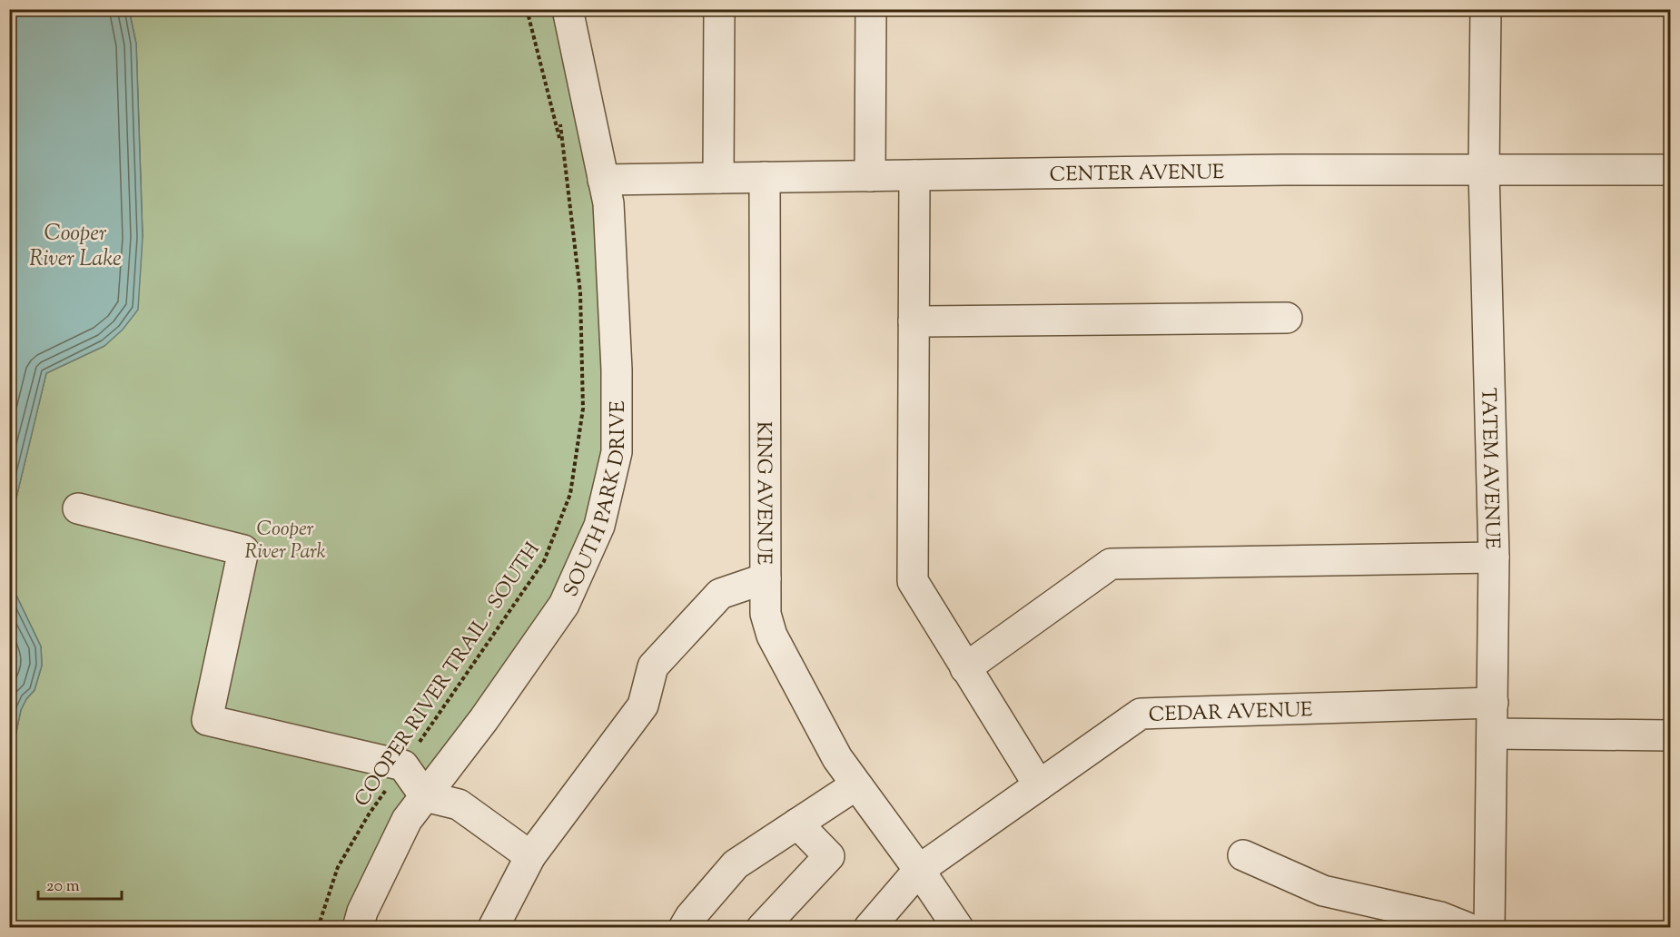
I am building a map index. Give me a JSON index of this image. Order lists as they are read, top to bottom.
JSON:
{
  "streets": {
    "street": [
      "CENTER AVENUE",
      "TATEM AVENUE",
      "KING AVENUE",
      "SOUTH PARK DRIVE",
      "CEDAR AVENUE"
    ],
    "path": ["COOPER RIVER TRAIL - SOUTH"]
  },
  "crossings": [
    ["CENTER AVENUE", "TATEM AVENUE"],
    ["CENTER AVENUE", "KING AVENUE"],
    ["CENTER AVENUE", "SOUTH PARK DRIVE"],
    ["TATEM AVENUE", "CEDAR AVENUE"],
    ["KING AVENUE", "CEDAR AVENUE"]
  ],
  "water": ["Cooper River Lake"],
  "parks": ["Cooper River Park"],
  "scale_bar": "20 m"
}
